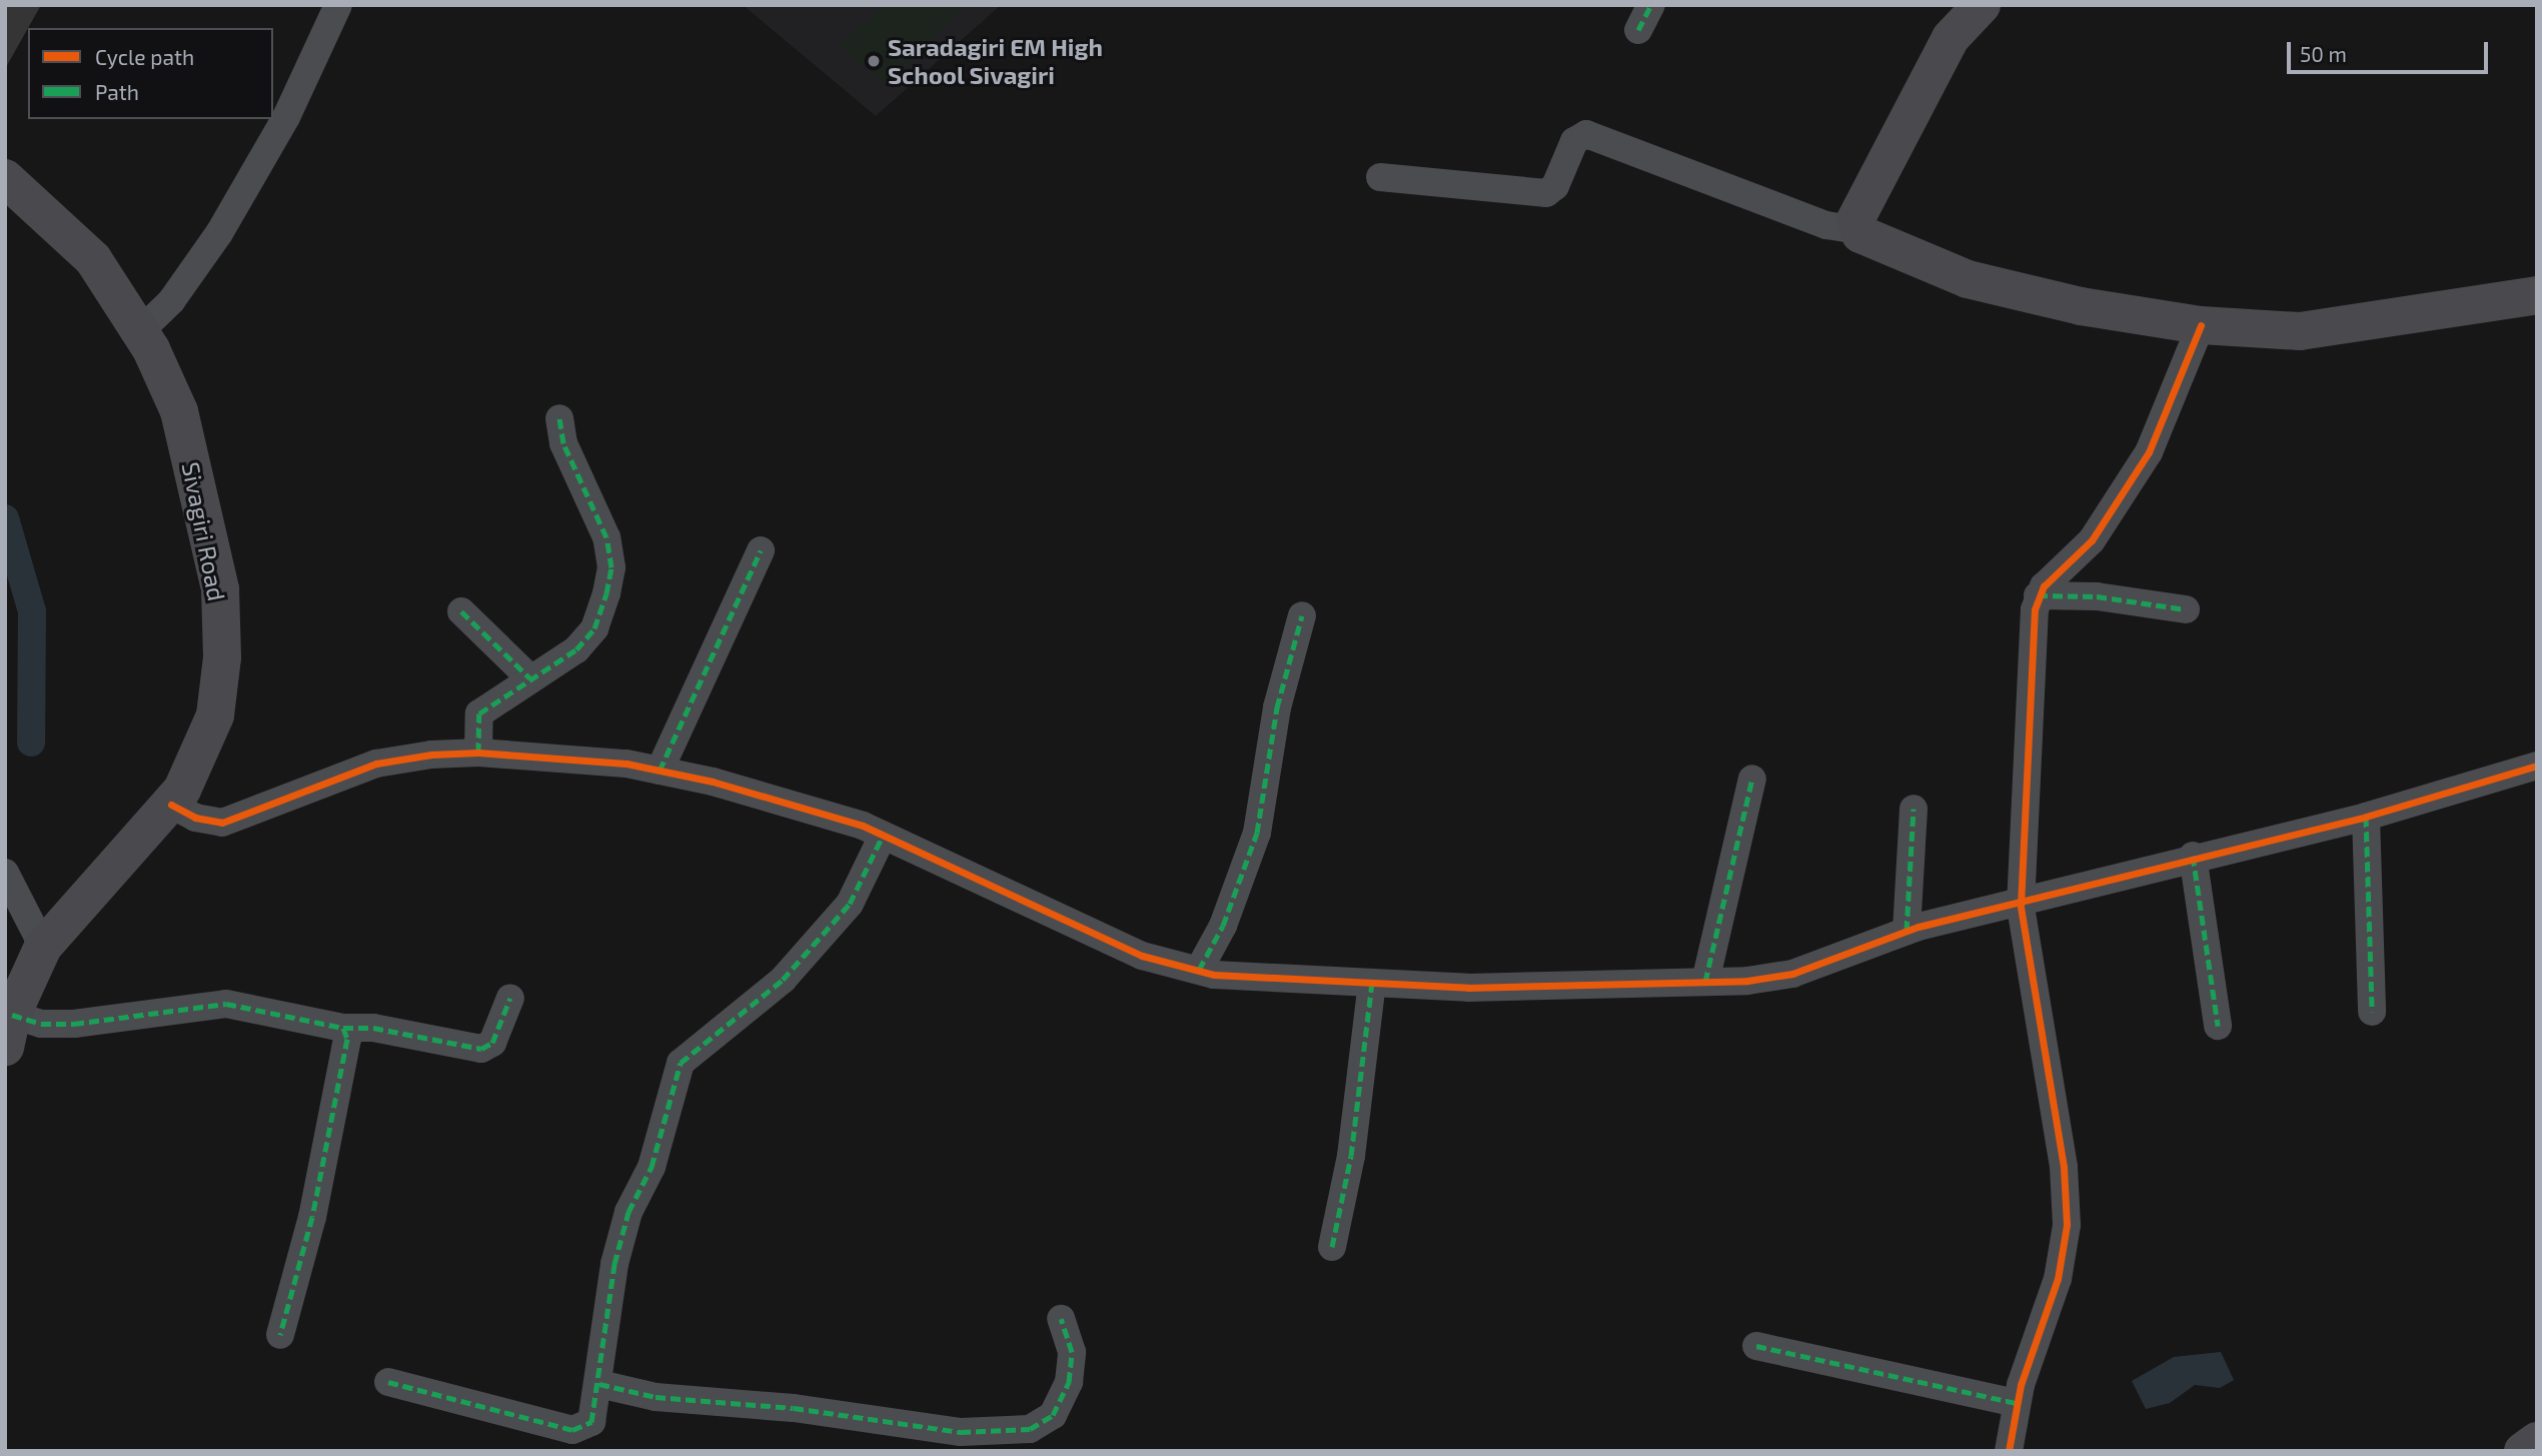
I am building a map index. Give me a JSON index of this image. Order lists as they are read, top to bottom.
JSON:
{
  "streets": {
    "main road": ["Sivagiri Road"]
  },
  "places": ["Saradagiri EM High School Sivagiri"],
  "legend": ["Cycle path", "Path"],
  "scale_bar": "50 m"
}
